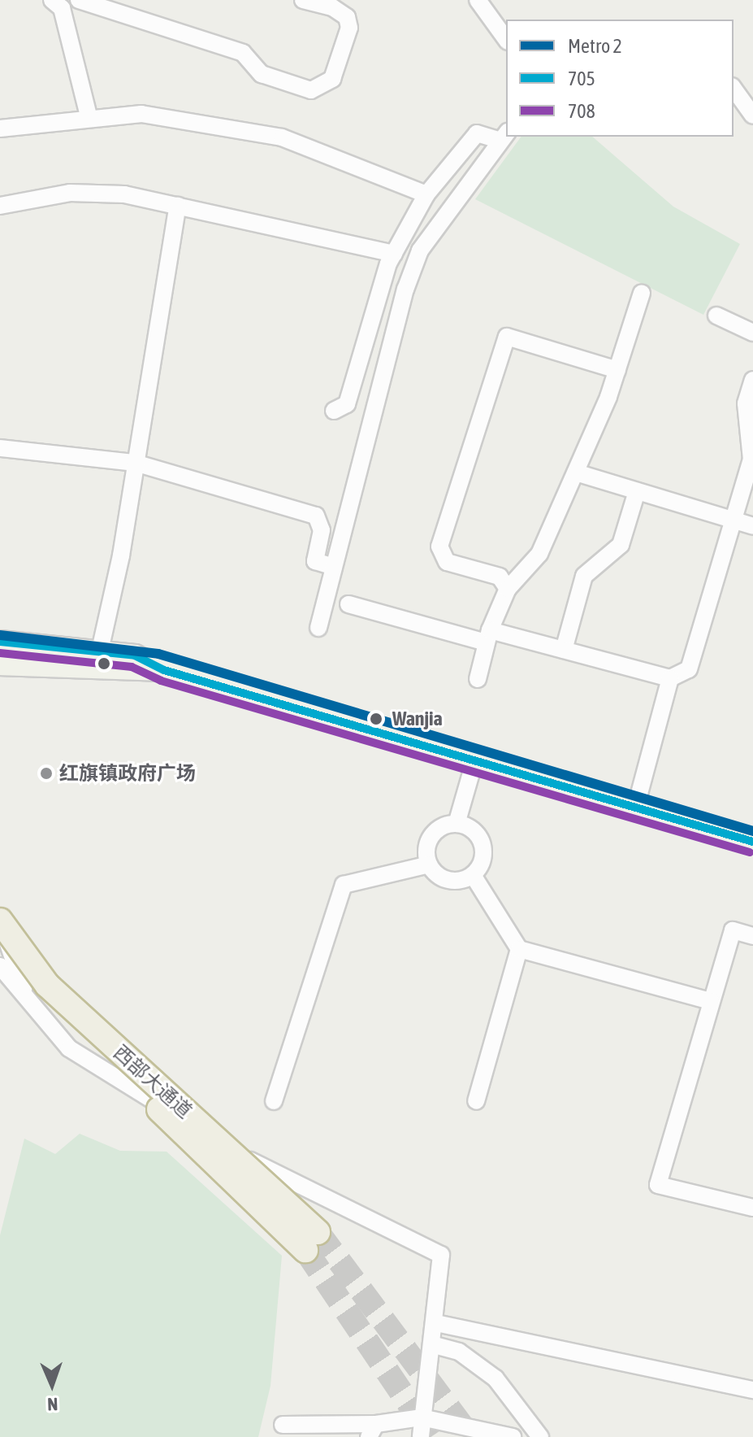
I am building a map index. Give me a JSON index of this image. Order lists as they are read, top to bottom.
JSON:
{
  "streets": {
    "highway": ["西部大通道"]
  },
  "places": ["Wanjia", "红旗镇政府广场"],
  "lines": ["metro line 2", "transit line 705", "transit line 708"],
  "legend": ["Metro 2", "705", "708"],
  "north": "bottom"
}
